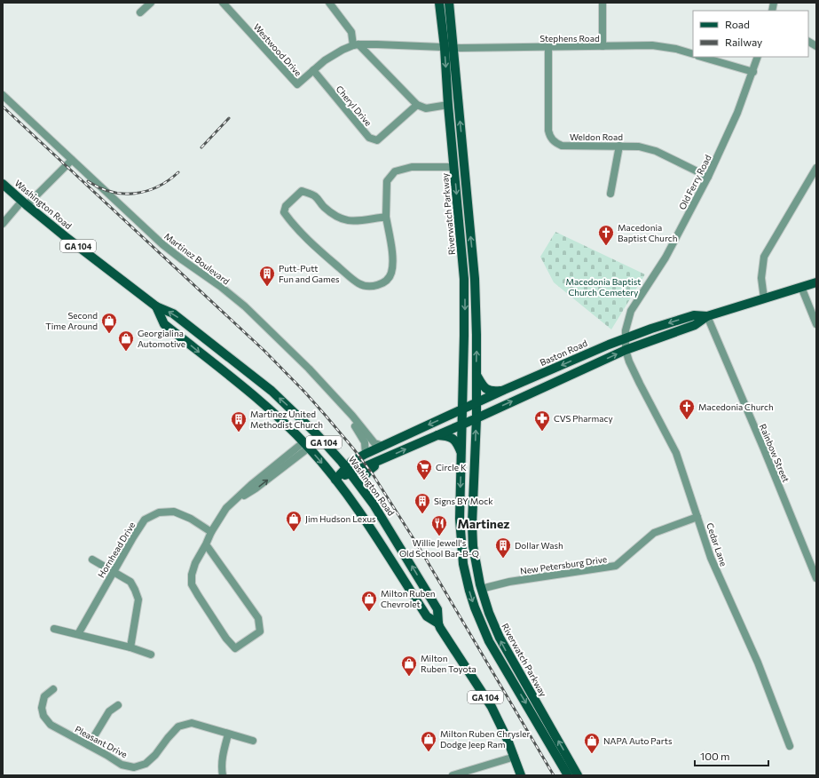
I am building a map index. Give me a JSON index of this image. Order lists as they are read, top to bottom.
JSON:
{
  "streets": {
    "main road": [
      "Washington Road",
      "Riverwatch Parkway",
      "GA 104",
      "Baston Road"
    ],
    "street": [
      "Stephens Road",
      "Westwood Drive",
      "Cheryl Drive",
      "Weldon Road",
      "Old Ferry Road",
      "Martinez Boulevard",
      "Rainbow Street",
      "Cedar Lane",
      "Hornhead Drive",
      "New Petersburg Drive",
      "Pleasant Drive"
    ]
  },
  "crossings": [
    ["Stephens Road", "Westwood Drive"],
    ["Stephens Road", "Weldon Road"],
    ["Stephens Road", "Riverwatch Parkway"],
    ["Westwood Drive", "Cheryl Drive"],
    ["Westwood Drive", "Riverwatch Parkway"],
    ["Weldon Road", "Old Ferry Road"],
    ["Old Ferry Road", "Baston Road"],
    ["Old Ferry Road", "Cedar Lane"],
    ["Washington Road", "Baston Road"],
    ["Riverwatch Parkway", "Baston Road"],
    ["Riverwatch Parkway", "New Petersburg Drive"],
    ["Martinez Boulevard", "Baston Road"],
    ["Baston Road", "Rainbow Street"],
    ["Cedar Lane", "New Petersburg Drive"]
  ],
  "districts": ["Martinez"],
  "parks": ["Macedonia Baptist Church Cemetery"],
  "places": {
    "church": ["Macedonia Baptist Church", "Macedonia Church"],
    "building": [
      "Putt-Putt Fun and Games",
      "Martinez United Methodist Church",
      "Signs BY Mock",
      "Dollar Wash"
    ],
    "shop": [
      "Second Time Around",
      "Georgialina Automotive",
      "Jim Hudson Lexus",
      "Milton Ruben Chevrolet",
      "Milton Ruben Toyota",
      "Milton Ruben Chrysler Dodge Jeep Ram",
      "NAPA Auto Parts"
    ],
    "pharmacy": ["CVS Pharmacy"],
    "supermarket": ["Circle K"],
    "restaurant": ["Willie Jewell's Old School Bar-B-Q"]
  },
  "legend": ["Road", "Railway"],
  "scale_bar": "100 m"
}
